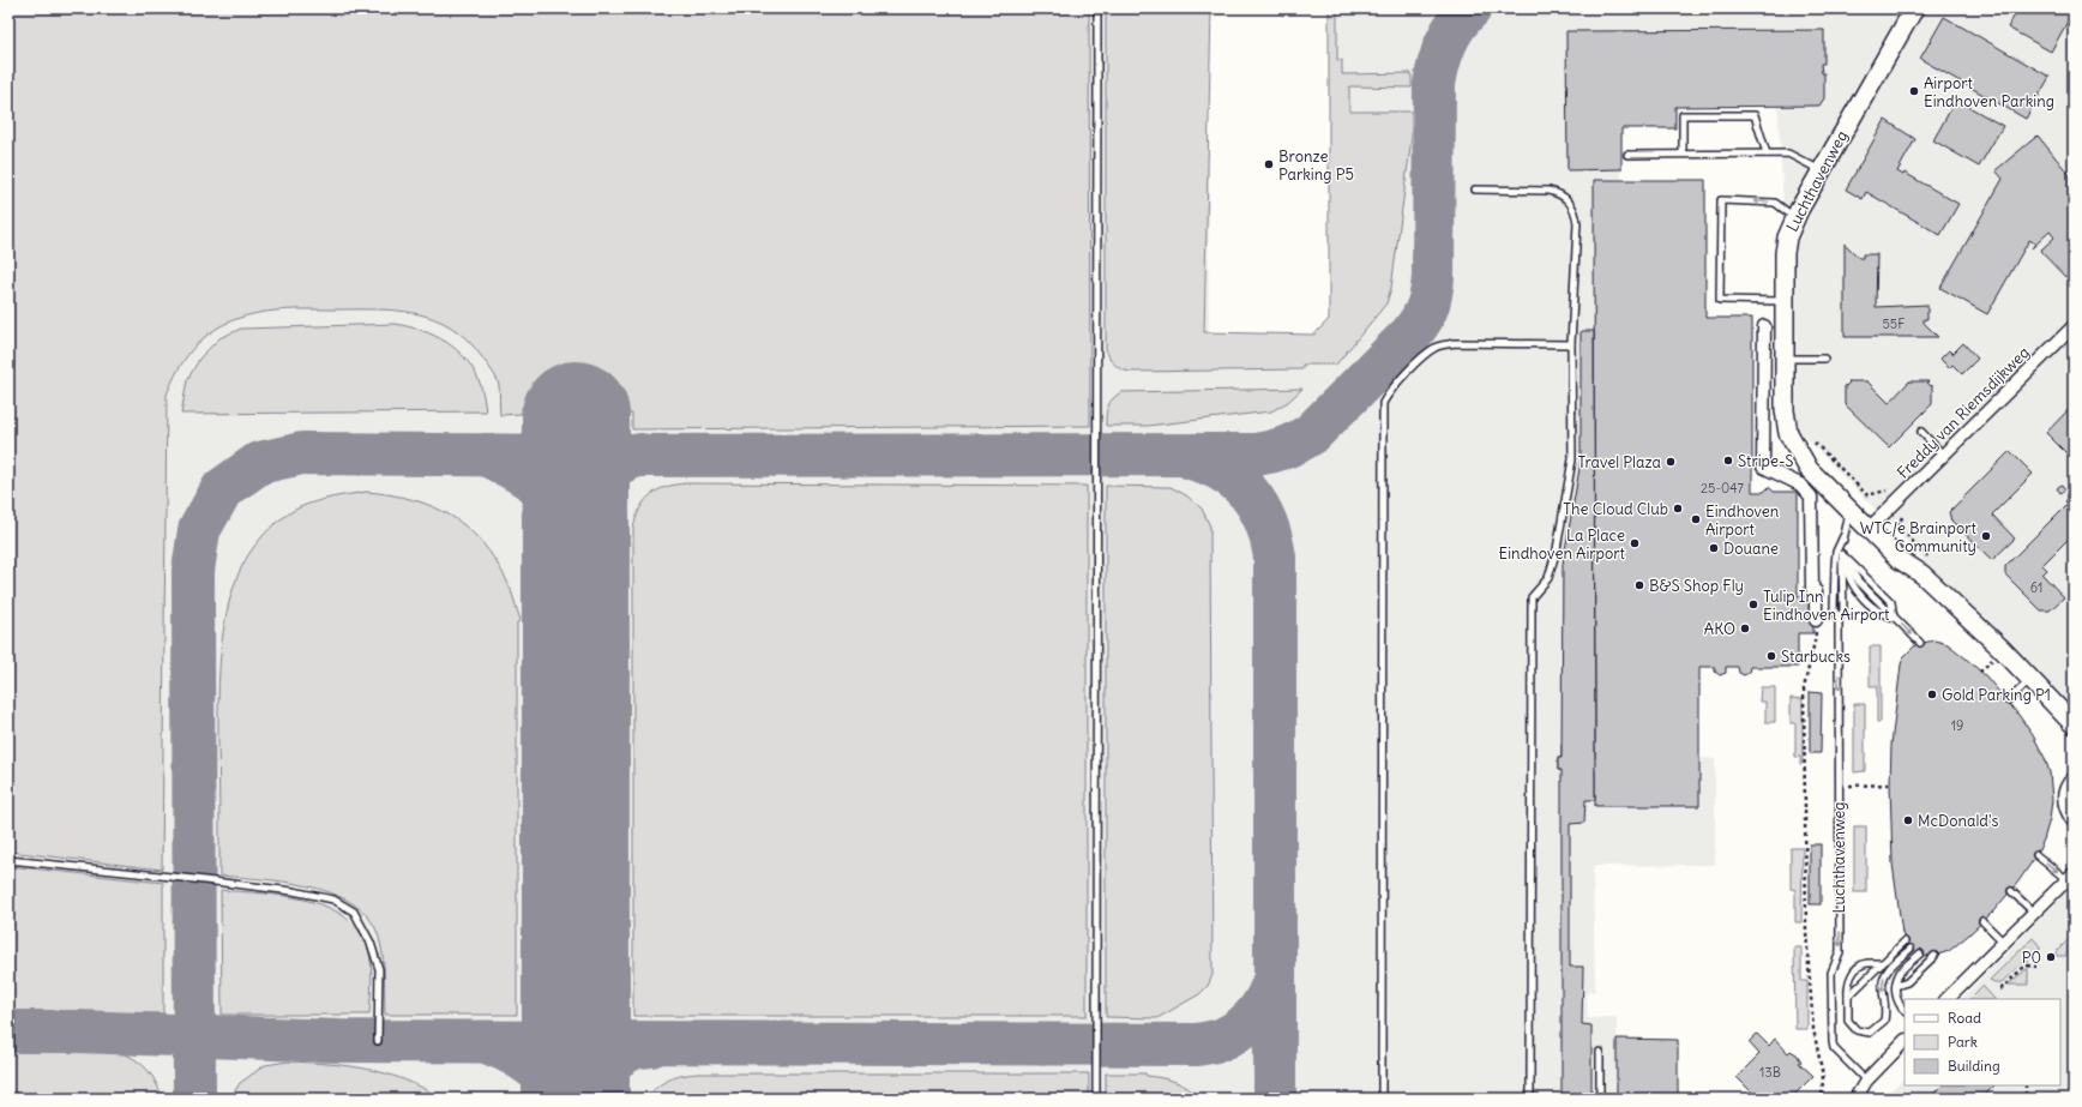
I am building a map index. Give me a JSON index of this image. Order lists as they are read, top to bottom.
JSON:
{
  "streets": {
    "street": ["Luchthavenweg", "Freddy van Riemsdijkweg"]
  },
  "crossings": [
    ["Luchthavenweg", "Freddy van Riemsdijkweg"]
  ],
  "places": [
    "Airport Eindhoven Parking",
    "Bronze Parking P5",
    "Stripe-S",
    "Travel Plaza",
    "The Cloud Club",
    "Eindhoven Airport",
    "WTC/e Brainport Community",
    "La Place Eindhoven Airport",
    "Douane",
    "B&S Shop Fly",
    "Tulip Inn Eindhoven Airport",
    "AKO",
    "Starbucks",
    "Gold Parking P1",
    "McDonald's",
    "P0"
  ],
  "house_numbers": [
    "55F",
    "25-047",
    "61",
    "19",
    "13B"
  ],
  "legend": ["Road", "Park", "Building"]
}
